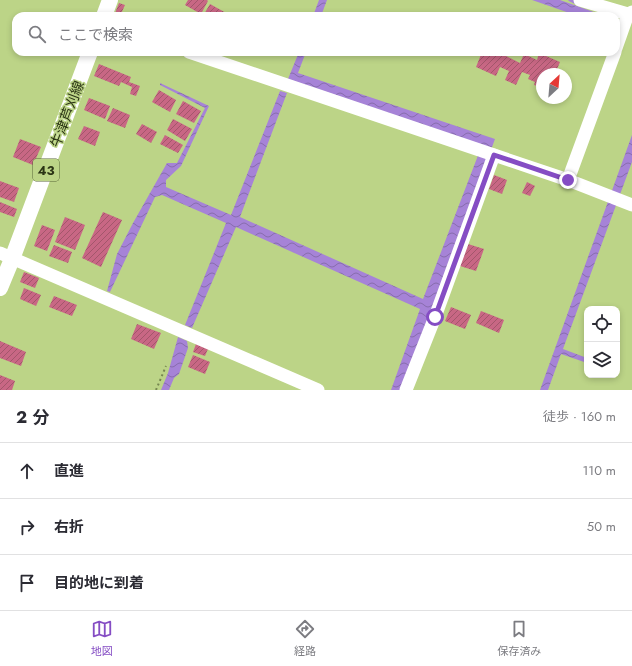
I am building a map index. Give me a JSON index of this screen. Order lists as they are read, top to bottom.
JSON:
{
  "streets": {
    "main road": ["牛津芦刈線", "43"]
  },
  "north": "top right",
  "page": {
    "search": "ここで検索",
    "heading": ["2 分", "徒歩 · 160 m"],
    "list": [
      ["直進", "110 m"],
      ["右折", "50 m"],
      "目的地に到着"
    ],
    "nav": ["地図", "経路", "保存済み"]
  }
}
